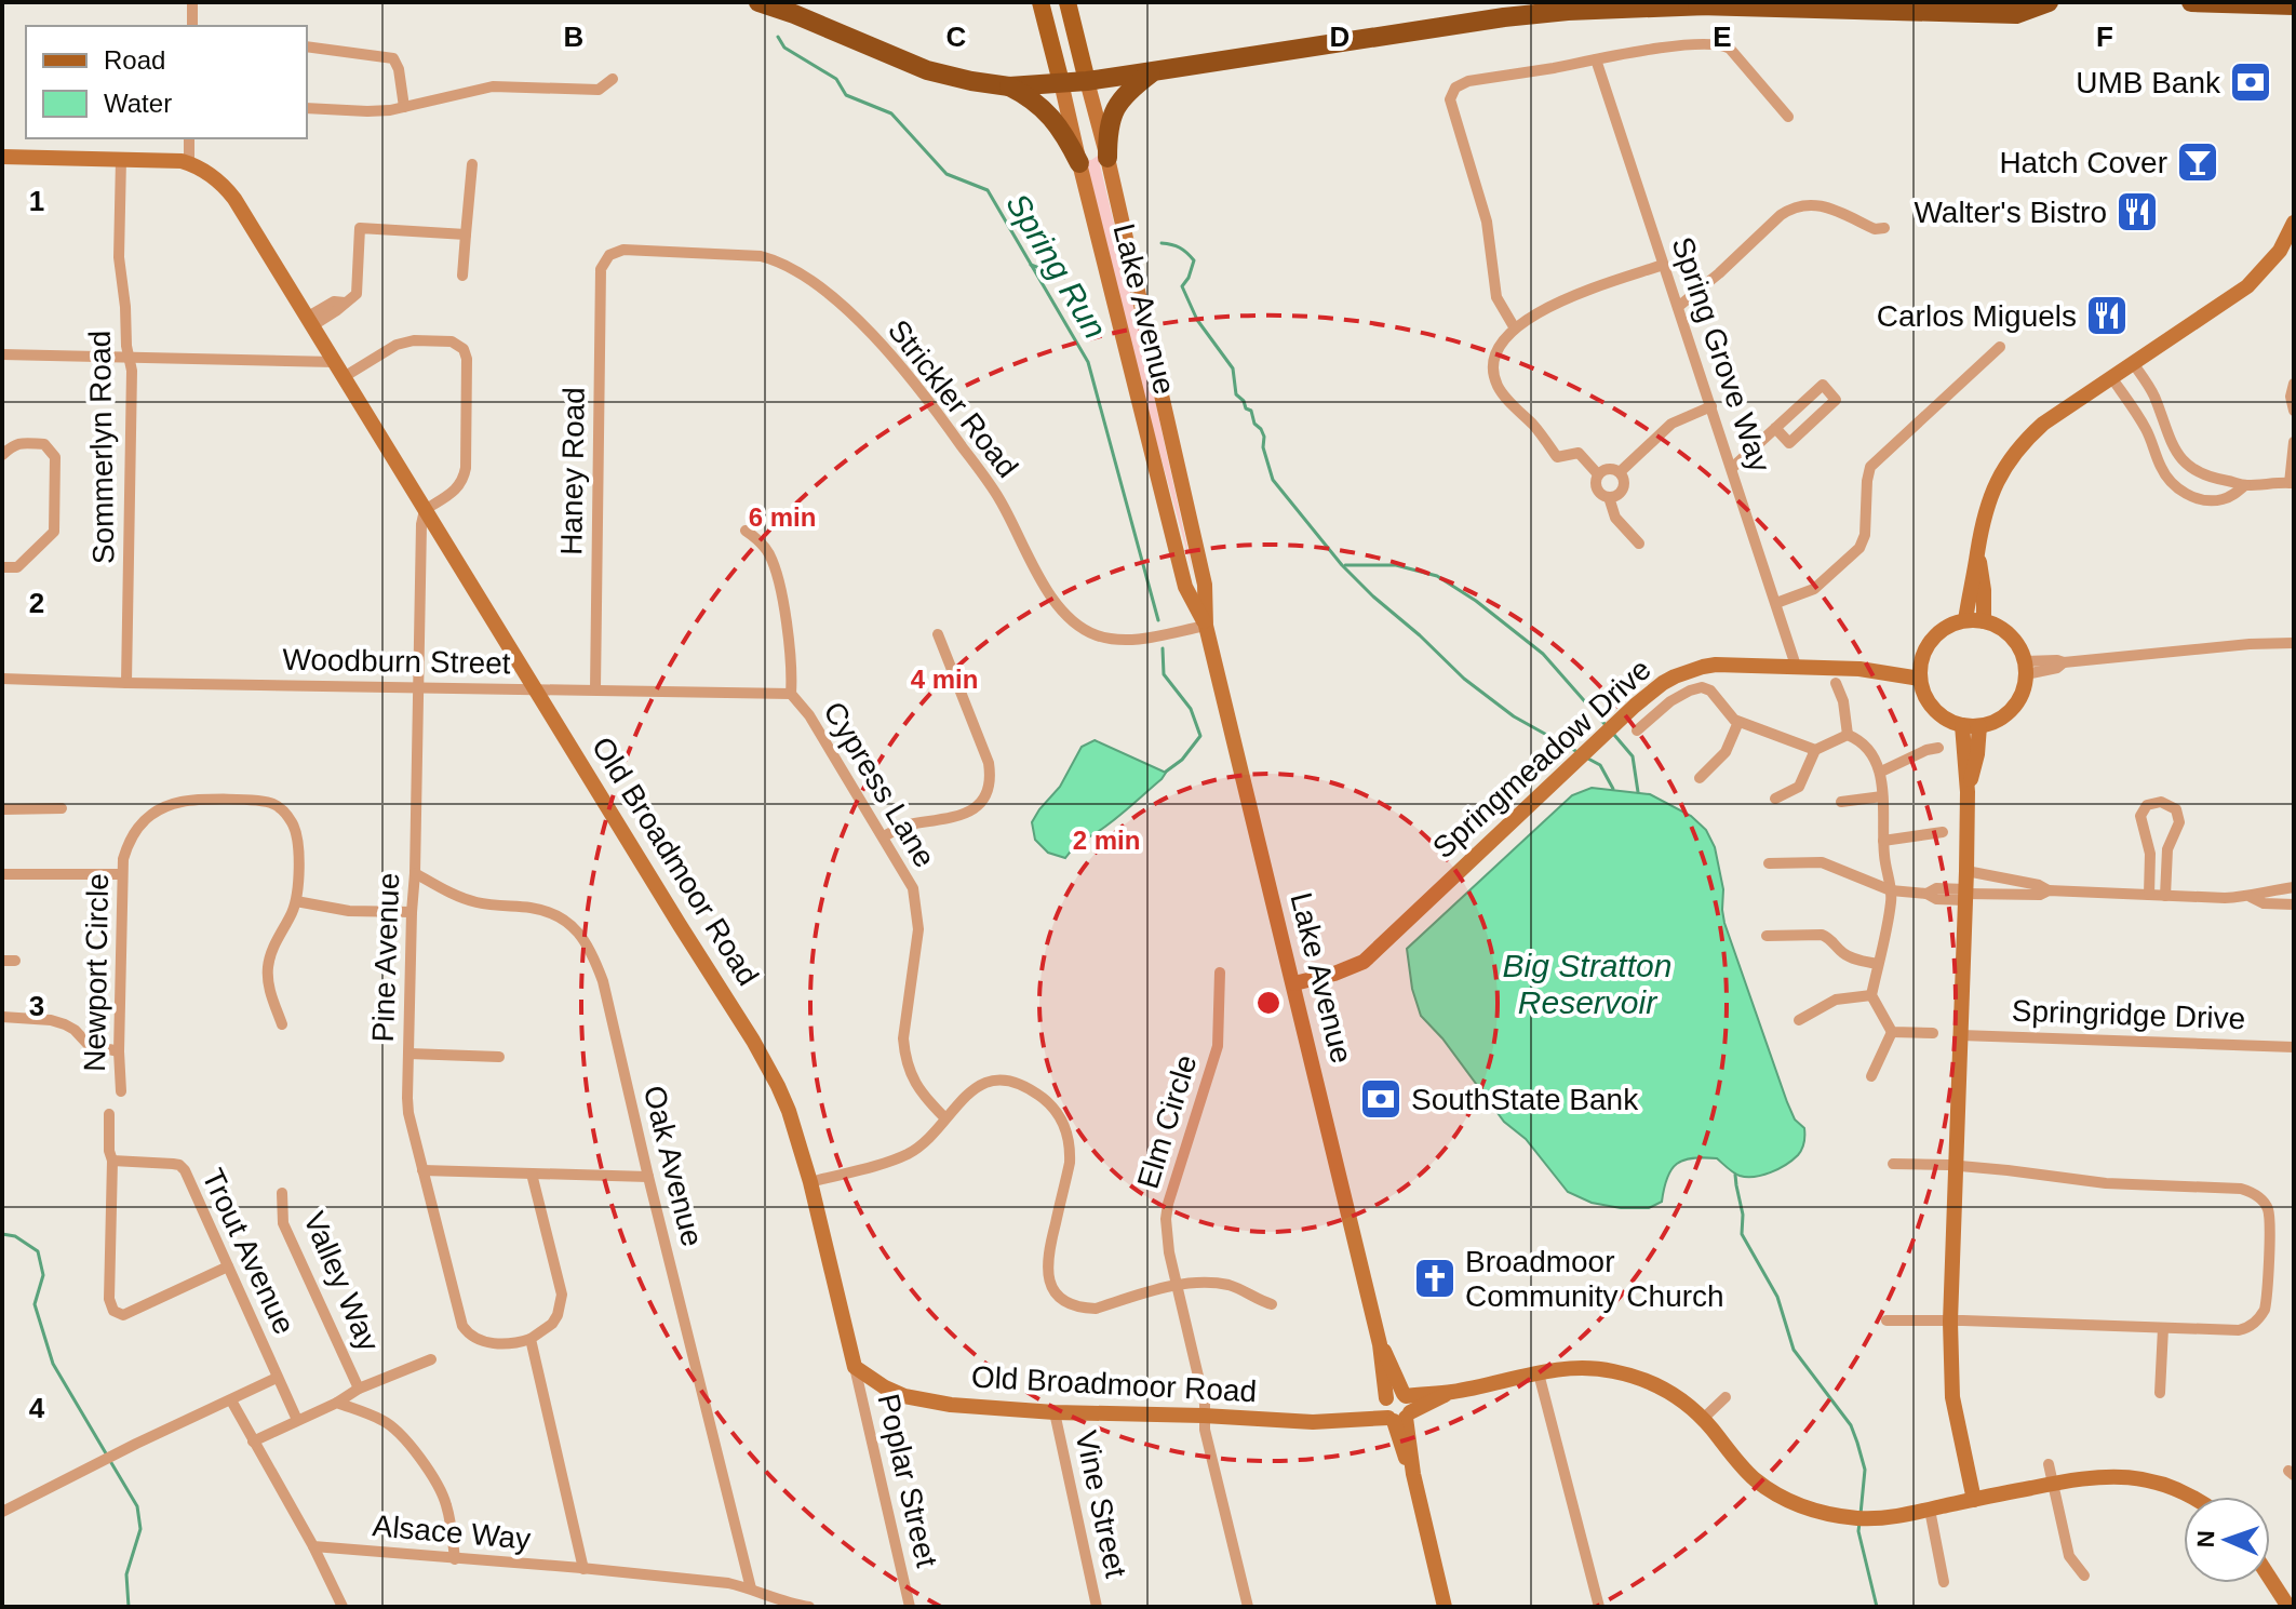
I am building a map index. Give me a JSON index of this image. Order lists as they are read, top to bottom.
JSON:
{
  "streets": {
    "main road": ["Lake Avenue"],
    "street": [
      "Spring Grove Way",
      "Strickler Road",
      "Sommerlyn Road",
      "Haney Road",
      "Woodburn Street",
      "Springmeadow Drive",
      "Cypress Lane",
      "Old Broadmoor Road",
      "Pine Avenue",
      "Newport Circle",
      "Springridge Drive",
      "Elm Circle",
      "Oak Avenue",
      "Trout Avenue",
      "Valley Way",
      "Poplar Street",
      "Vine Street",
      "Alsace Way"
    ]
  },
  "crossings": [
    ["Lake Avenue", "Strickler Road"],
    ["Lake Avenue", "Springmeadow Drive"],
    ["Lake Avenue", "Old Broadmoor Road"],
    ["Spring Grove Way", "Springmeadow Drive"],
    ["Strickler Road", "Haney Road"],
    ["Sommerlyn Road", "Woodburn Street"],
    ["Haney Road", "Woodburn Street"],
    ["Woodburn Street", "Cypress Lane"],
    ["Woodburn Street", "Old Broadmoor Road"],
    ["Woodburn Street", "Pine Avenue"],
    ["Old Broadmoor Road", "Pine Avenue"],
    ["Old Broadmoor Road", "Elm Circle"],
    ["Old Broadmoor Road", "Poplar Street"],
    ["Old Broadmoor Road", "Vine Street"],
    ["Pine Avenue", "Oak Avenue"],
    ["Oak Avenue", "Alsace Way"]
  ],
  "water": ["Spring Run", "Big Stratton Reservoir"],
  "places": {
    "bank": ["UMB Bank", "SouthState Bank"],
    "bar": ["Hatch Cover"],
    "restaurant": ["Walter's Bistro", "Carlos Miguels"],
    "church": ["Broadmoor Community Church"]
  },
  "legend": ["Road", "Water"],
  "north": "left",
  "grid": {
    "columns": [
      "B",
      "C",
      "D",
      "E",
      "F"
    ],
    "rows": [
      "1",
      "2",
      "3",
      "4"
    ]
  },
  "rings": ["6 min", "4 min", "2 min"]
}
